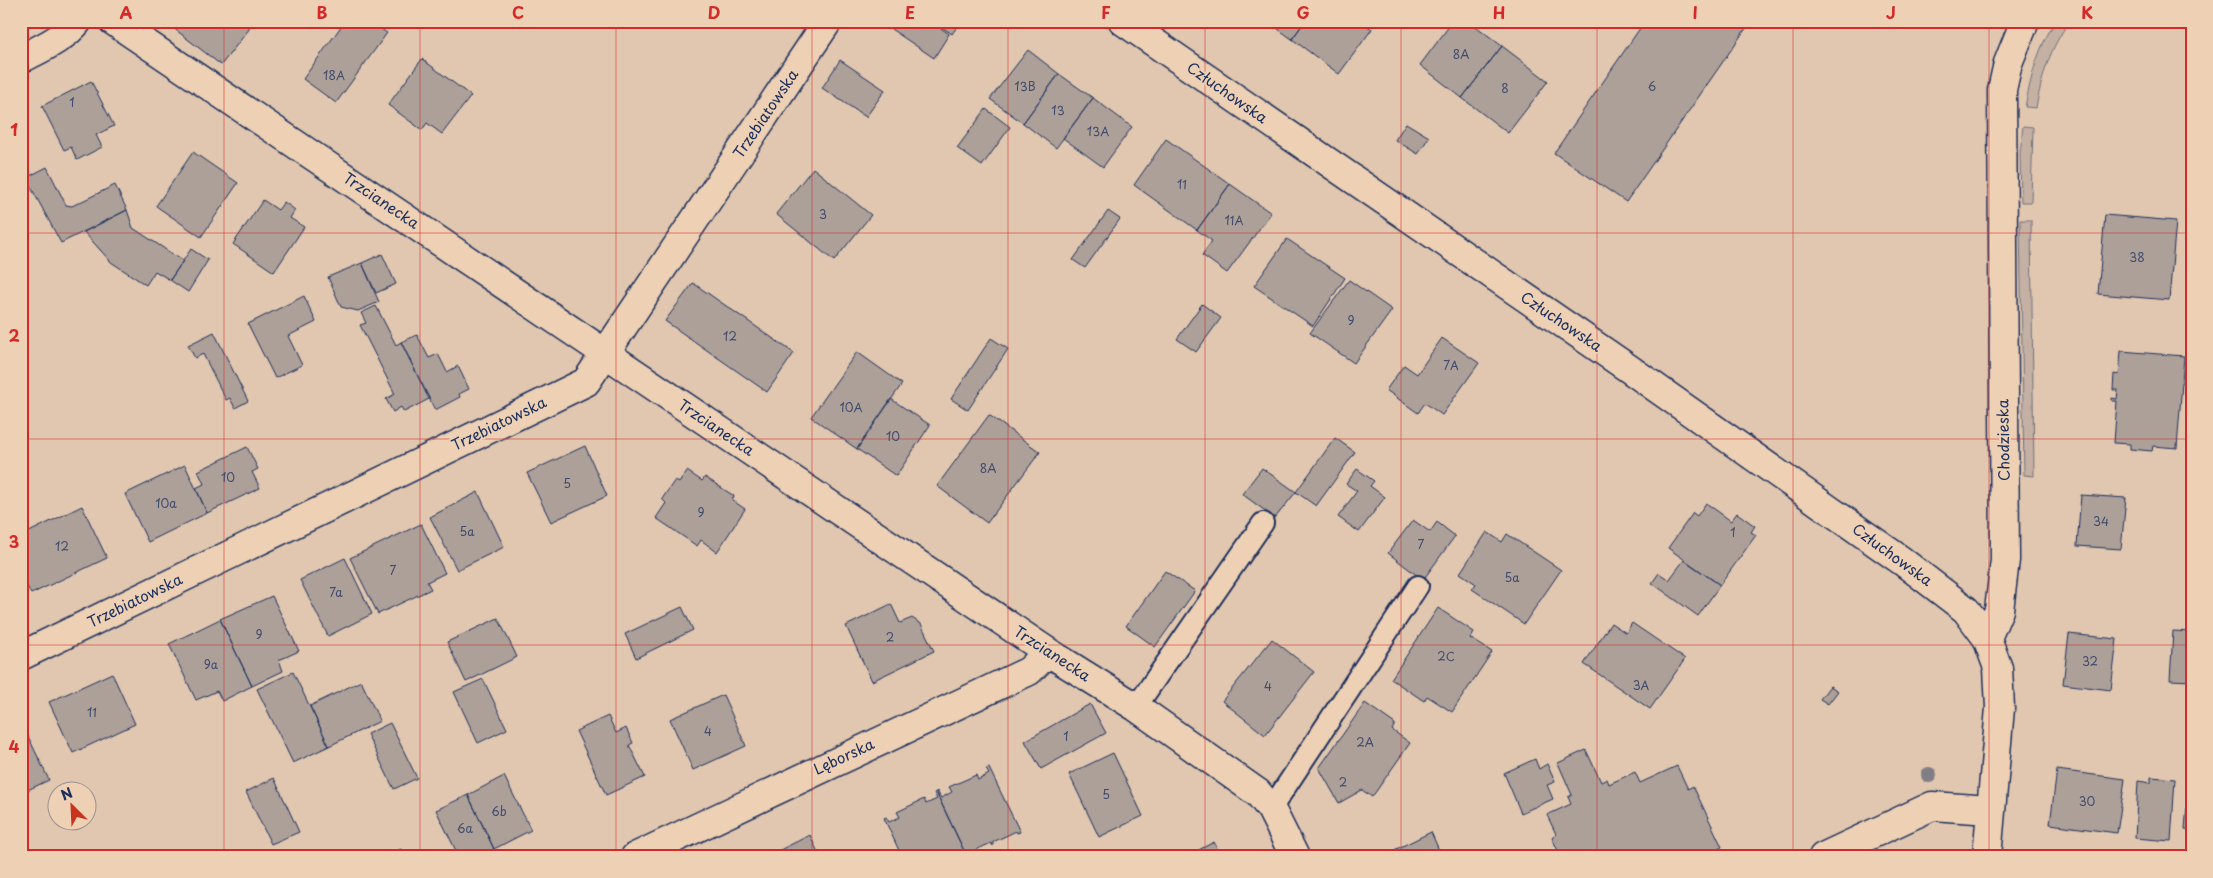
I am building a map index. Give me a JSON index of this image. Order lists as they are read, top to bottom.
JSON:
{
  "streets": {
    "street": [
      "Człuchowska",
      "Trzebiatowska",
      "Trzcianecka",
      "Chodzieska",
      "Lęborska"
    ]
  },
  "crossings": [
    ["Człuchowska", "Chodzieska"],
    ["Trzebiatowska", "Trzcianecka"],
    ["Trzcianecka", "Lęborska"]
  ],
  "house_numbers": [
    "8A",
    "18A",
    "13B",
    "6",
    "8",
    "1",
    "13",
    "13A",
    "11",
    "3",
    "11A",
    "38",
    "9",
    "12",
    "7A",
    "10A",
    "10",
    "8A",
    "10",
    "5",
    "10a",
    "9",
    "34",
    "5a",
    "1",
    "7",
    "12",
    "7",
    "5a",
    "7a",
    "9",
    "2",
    "2C",
    "32",
    "9a",
    "3A",
    "4",
    "11",
    "4",
    "1",
    "2A",
    "2",
    "5",
    "30",
    "6b",
    "6a"
  ],
  "north": "top left",
  "grid": {
    "columns": [
      "A",
      "B",
      "C",
      "D",
      "E",
      "F",
      "G",
      "H",
      "I",
      "J",
      "K"
    ],
    "rows": [
      "1",
      "2",
      "3",
      "4"
    ]
  }
}
